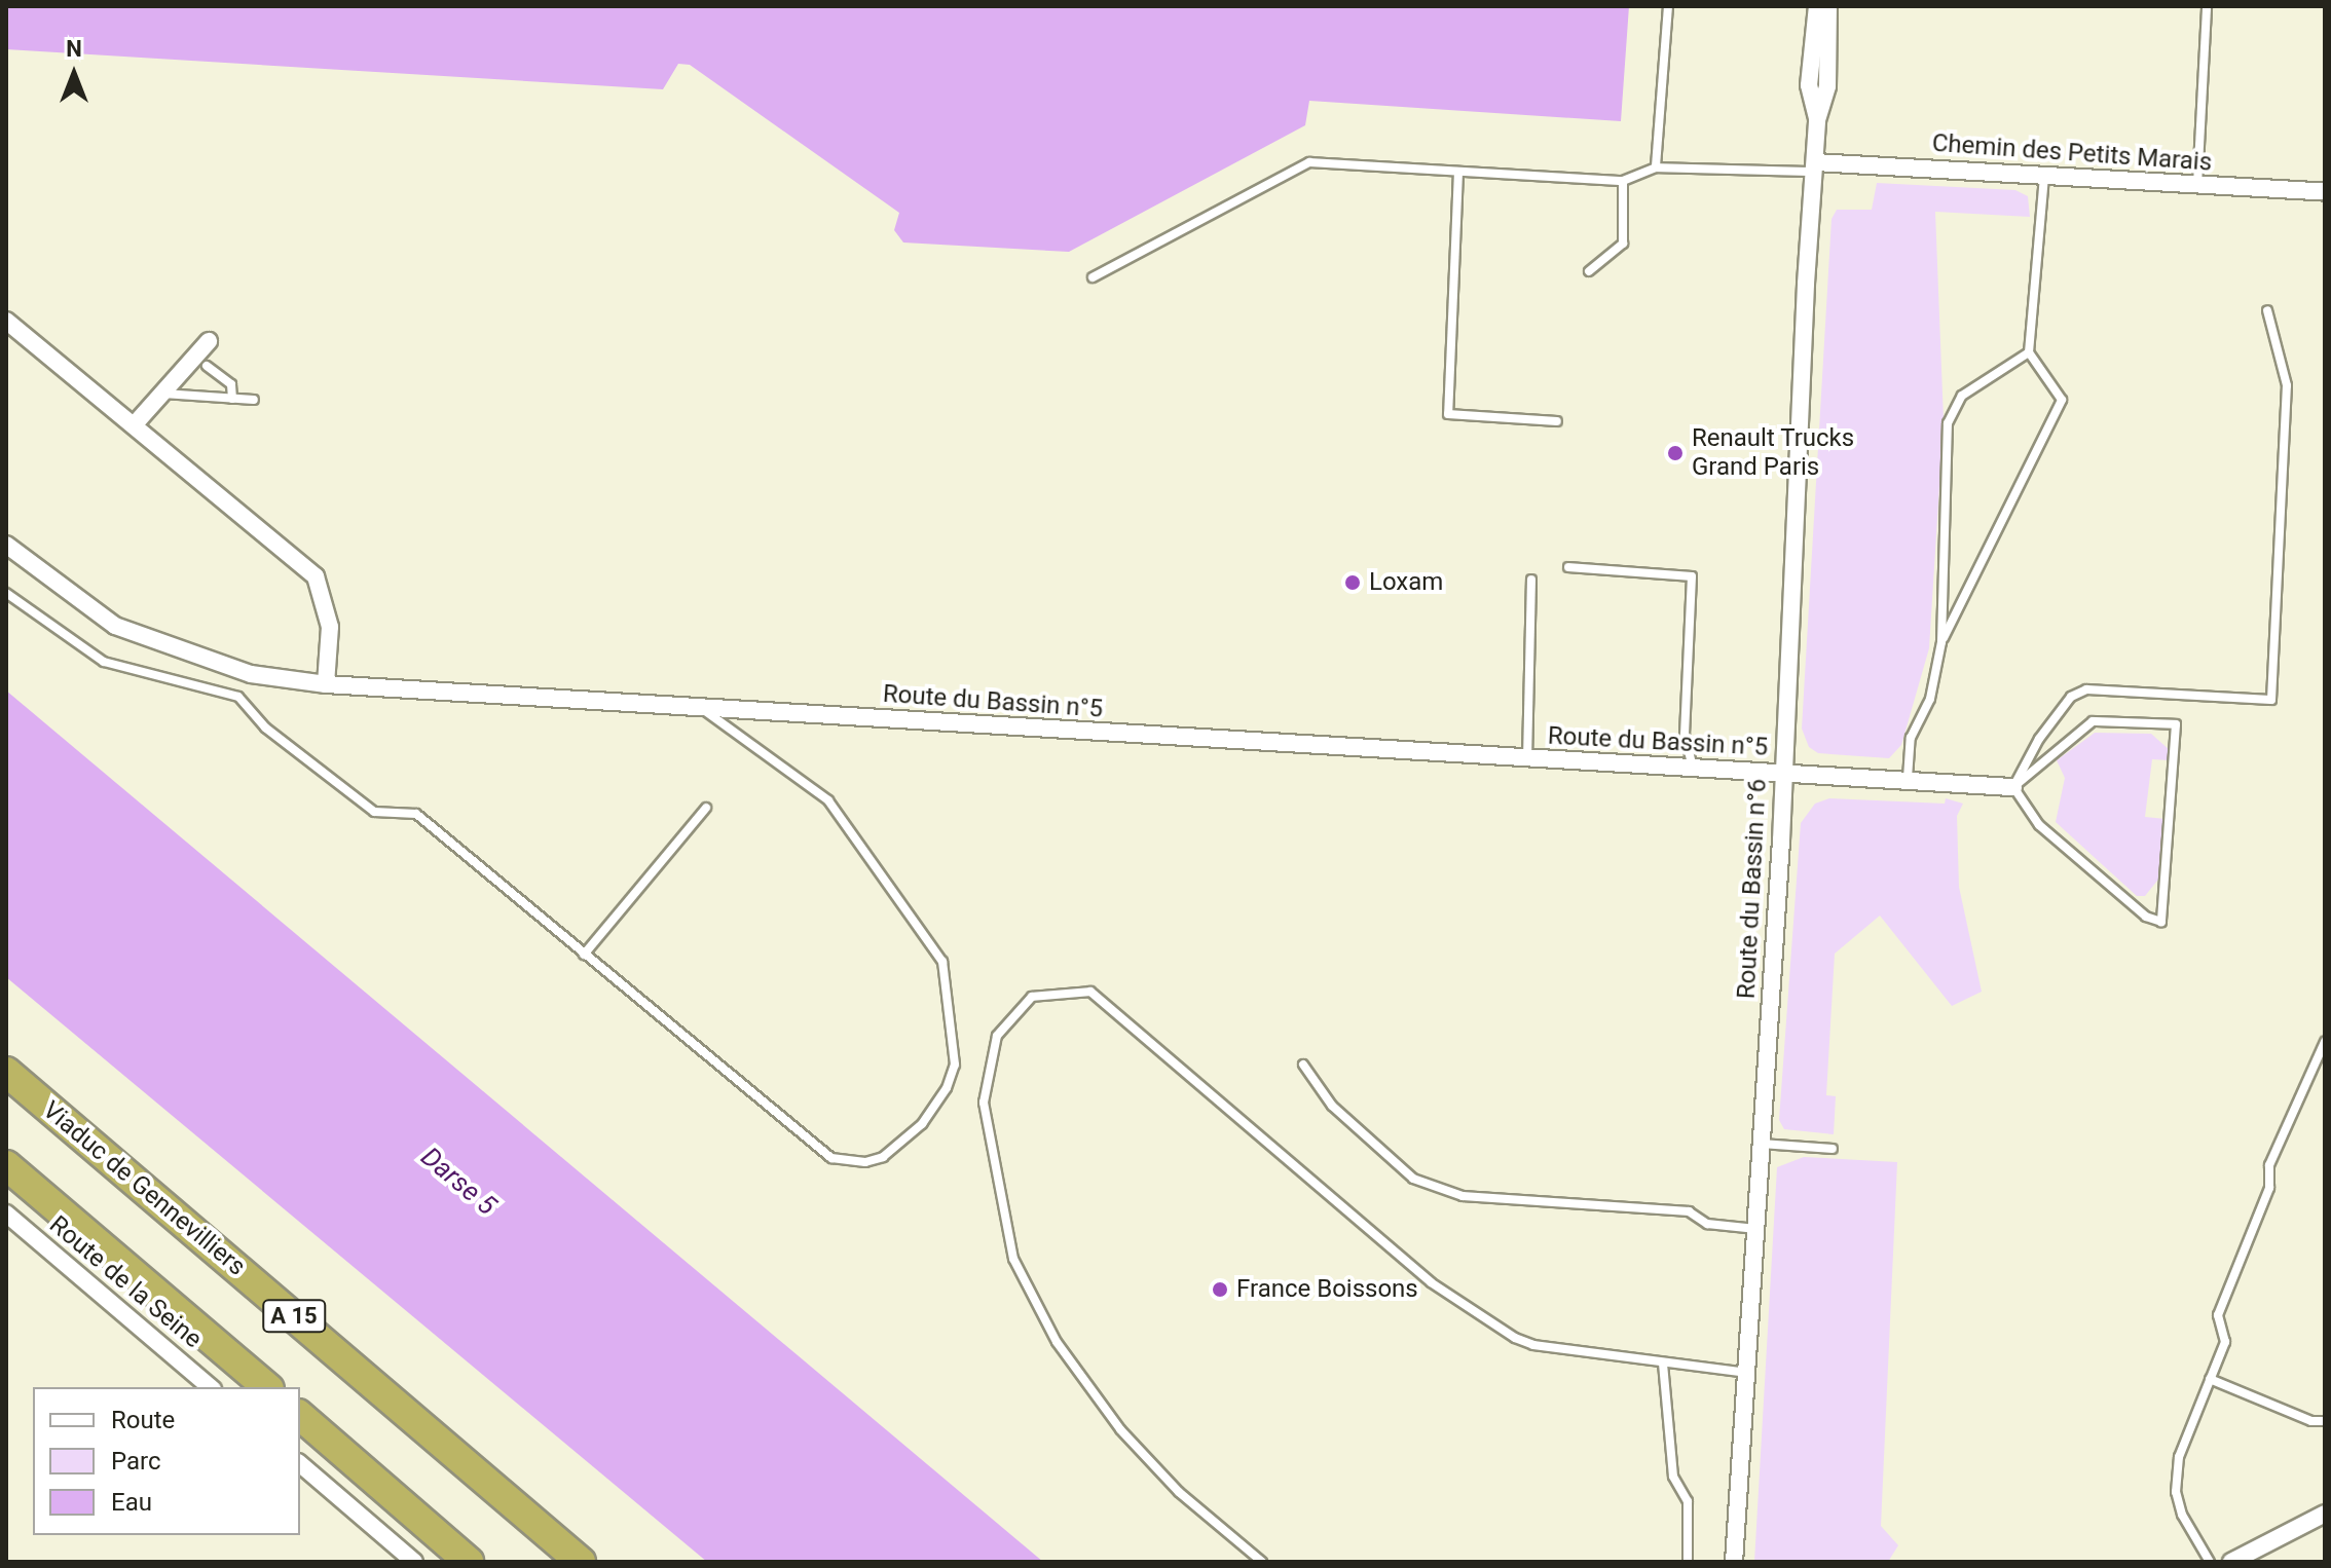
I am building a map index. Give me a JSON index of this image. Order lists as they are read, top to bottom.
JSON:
{
  "streets": {
    "highway": ["Viaduc de Gennevilliers", "A 15"],
    "street": [
      "Chemin des Petits Marais",
      "Route du Bassin n°5",
      "Route du Bassin n°6",
      "Route de la Seine"
    ]
  },
  "crossings": [
    ["Chemin des Petits Marais", "Route du Bassin n°6"],
    ["Route du Bassin n°5", "Route du Bassin n°6"]
  ],
  "water": ["Darse 5"],
  "places": ["Renault Trucks Grand Paris", "Loxam", "France Boissons"],
  "legend": ["Route", "Parc", "Eau"],
  "north": "top"
}
